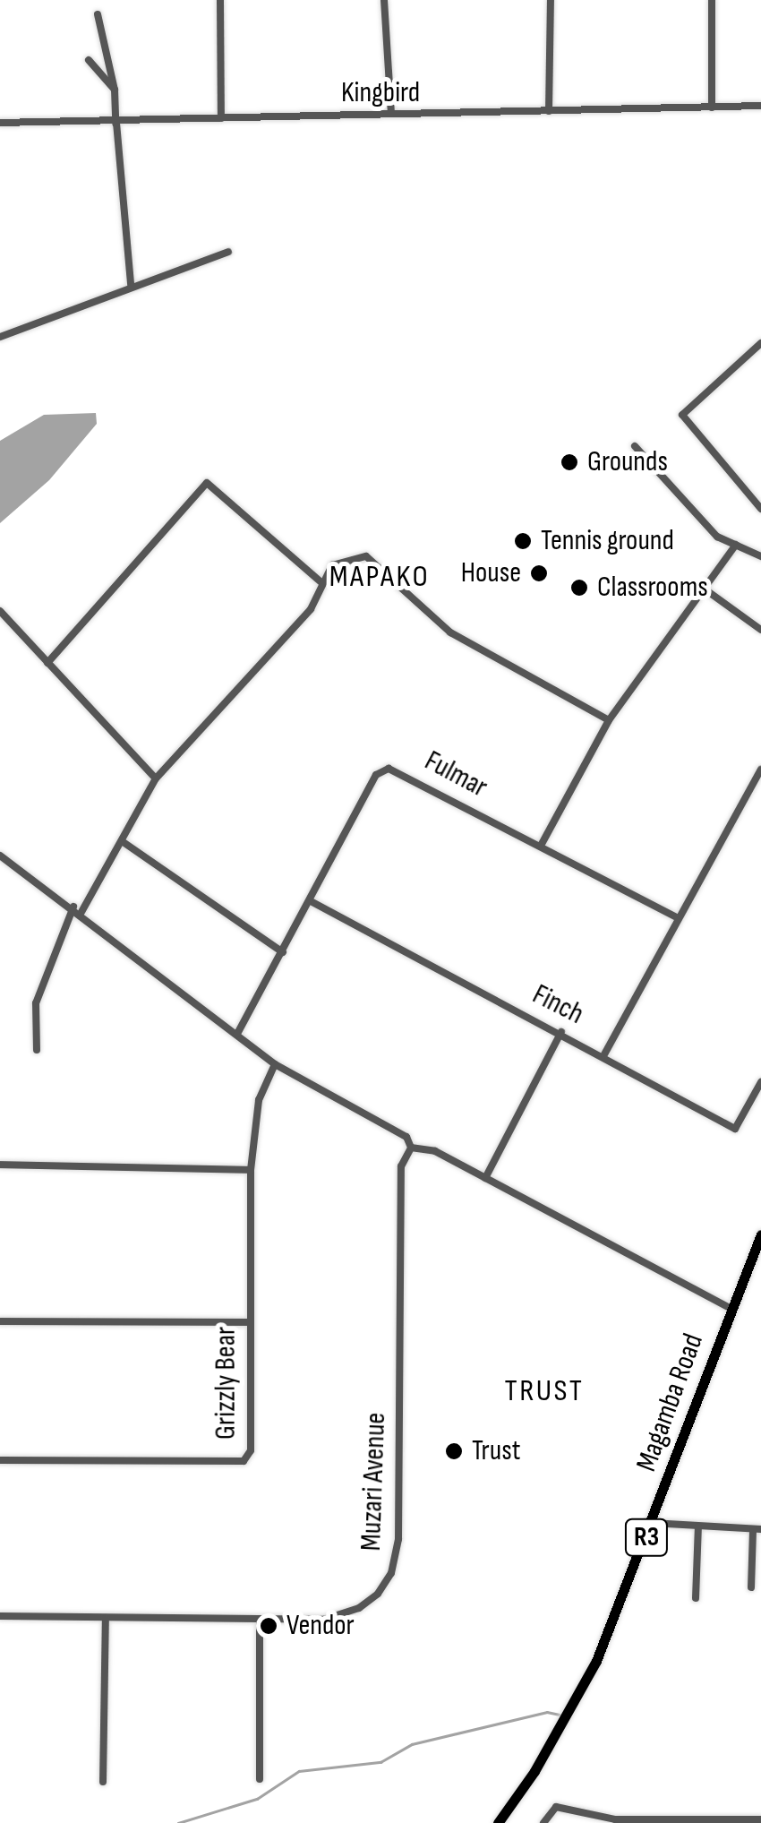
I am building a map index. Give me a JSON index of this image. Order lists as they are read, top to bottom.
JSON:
{
  "streets": {
    "highway": ["Magamba Road", "R3"],
    "street": [
      "Kingbird",
      "Fulmar",
      "Finch",
      "Grizzly Bear",
      "Muzari Avenue"
    ]
  },
  "crossings": [
    ["Fulmar", "Finch"]
  ],
  "districts": ["MAPAKO", "TRUST"],
  "places": [
    "Grounds",
    "Tennis ground",
    "House",
    "Classrooms",
    "Trust",
    "Vendor"
  ]
}
